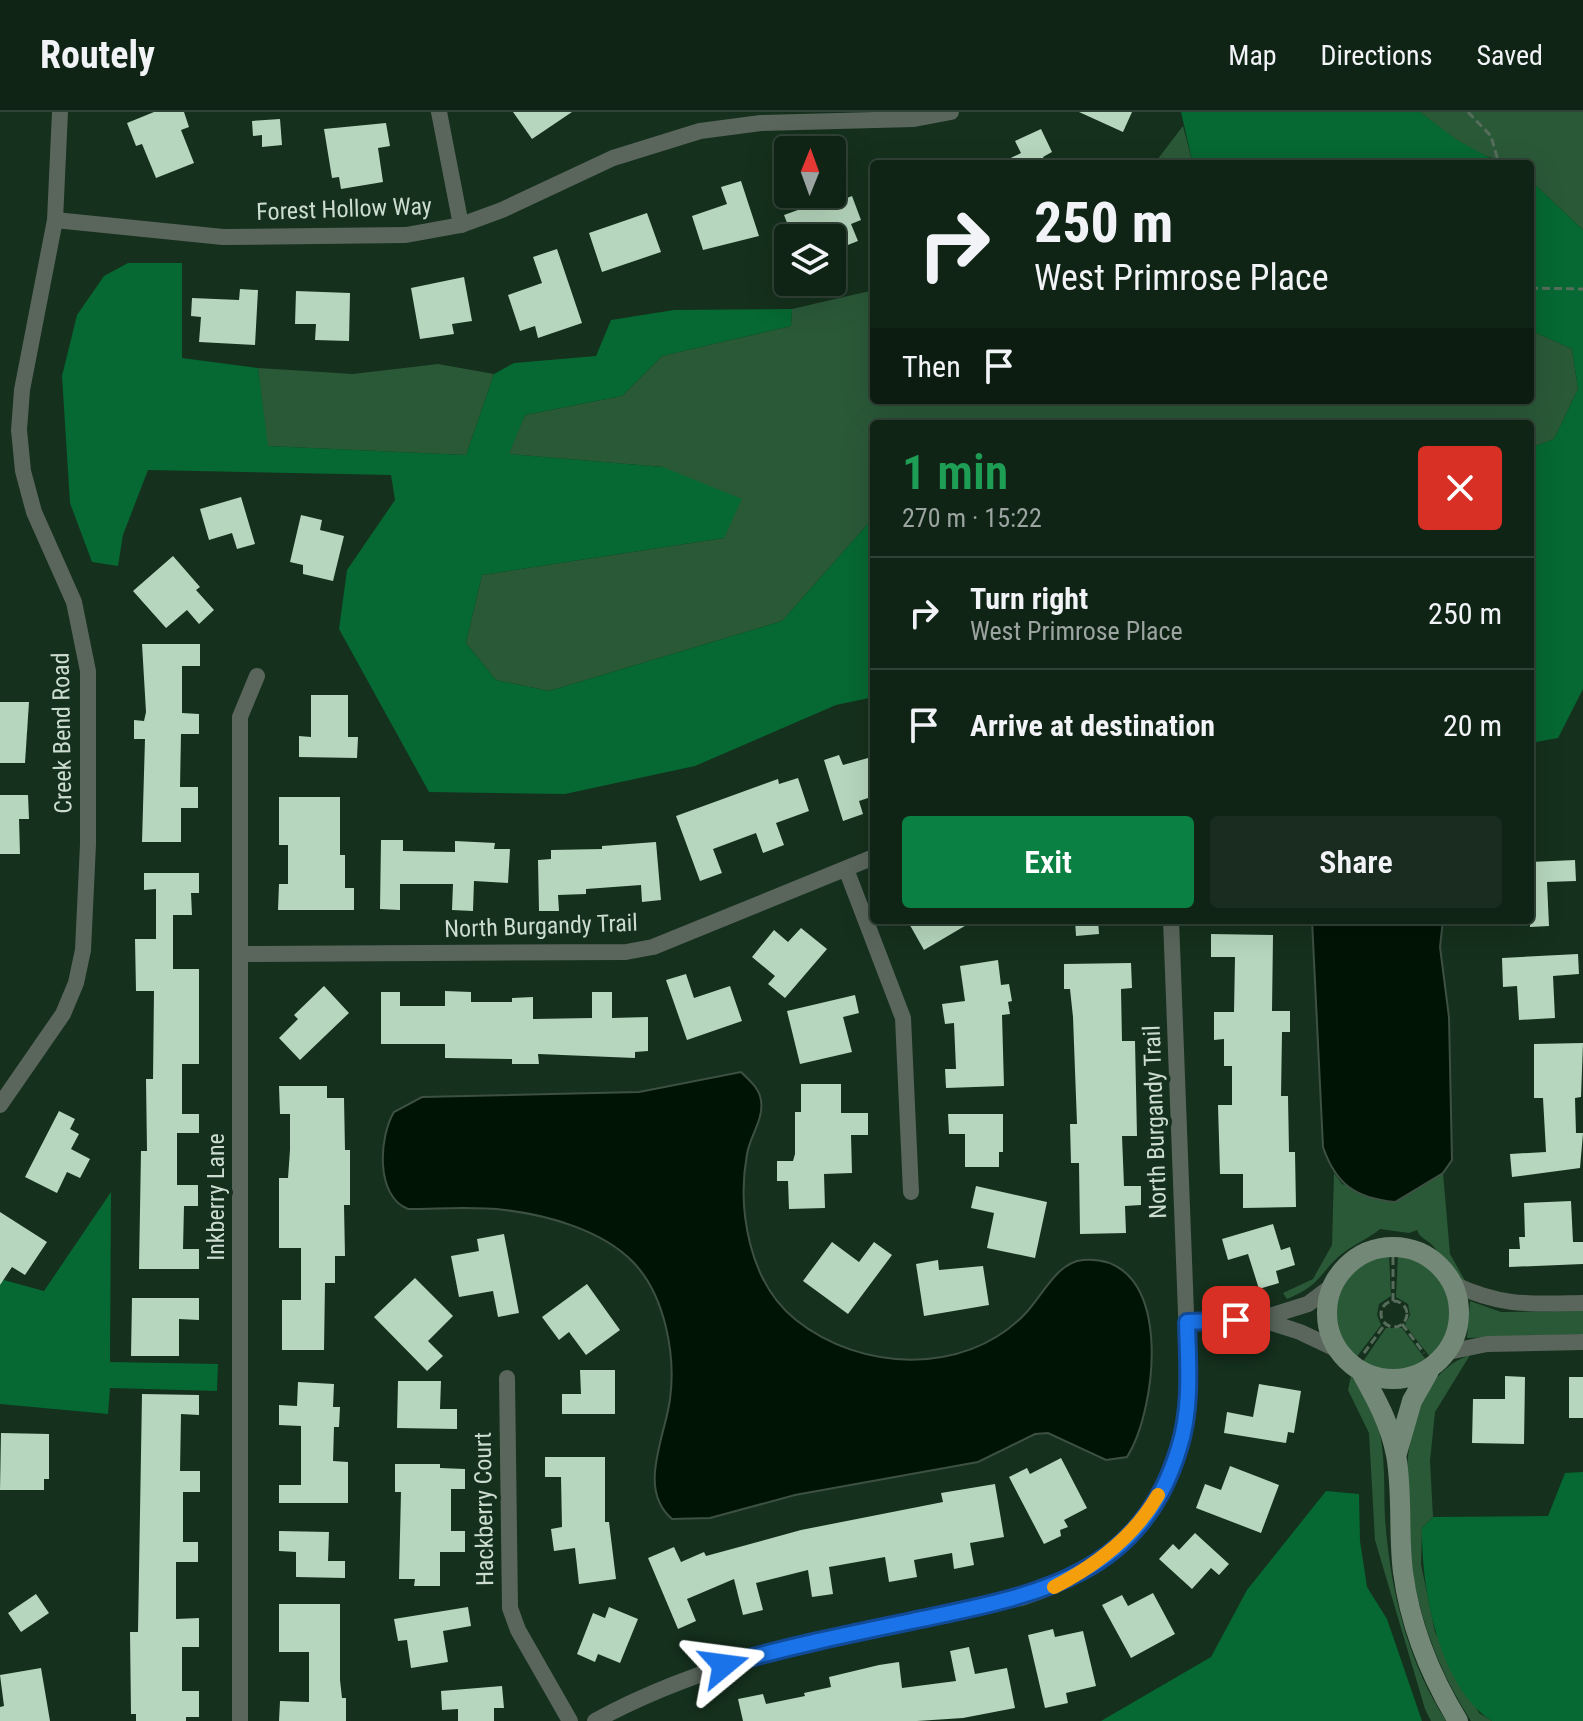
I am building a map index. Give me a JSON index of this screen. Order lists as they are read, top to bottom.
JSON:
{
  "streets": {
    "street": [
      "Forest Hollow Way",
      "Creek Bend Road",
      "North Burgandy Trail",
      "Inkberry Lane",
      "Hackberry Court"
    ]
  },
  "crossings": [
    ["Forest Hollow Way", "Creek Bend Road"],
    ["North Burgandy Trail", "Inkberry Lane"]
  ],
  "north": "top",
  "page": {
    "header": "Routely",
    "nav": ["Map", "Directions", "Saved"],
    "turn": ["250 m", "West Primrose Place"],
    "then": "Then",
    "heading": ["1 min", "270 m · 15:22"],
    "list": [
      {
        "name": "Turn right",
        "note": "West Primrose Place",
        "value": "250 m"
      },
      {
        "name": "Arrive at destination",
        "value": "20 m"
      }
    ],
    "buttons": ["Exit", "Share"]
  }
}
